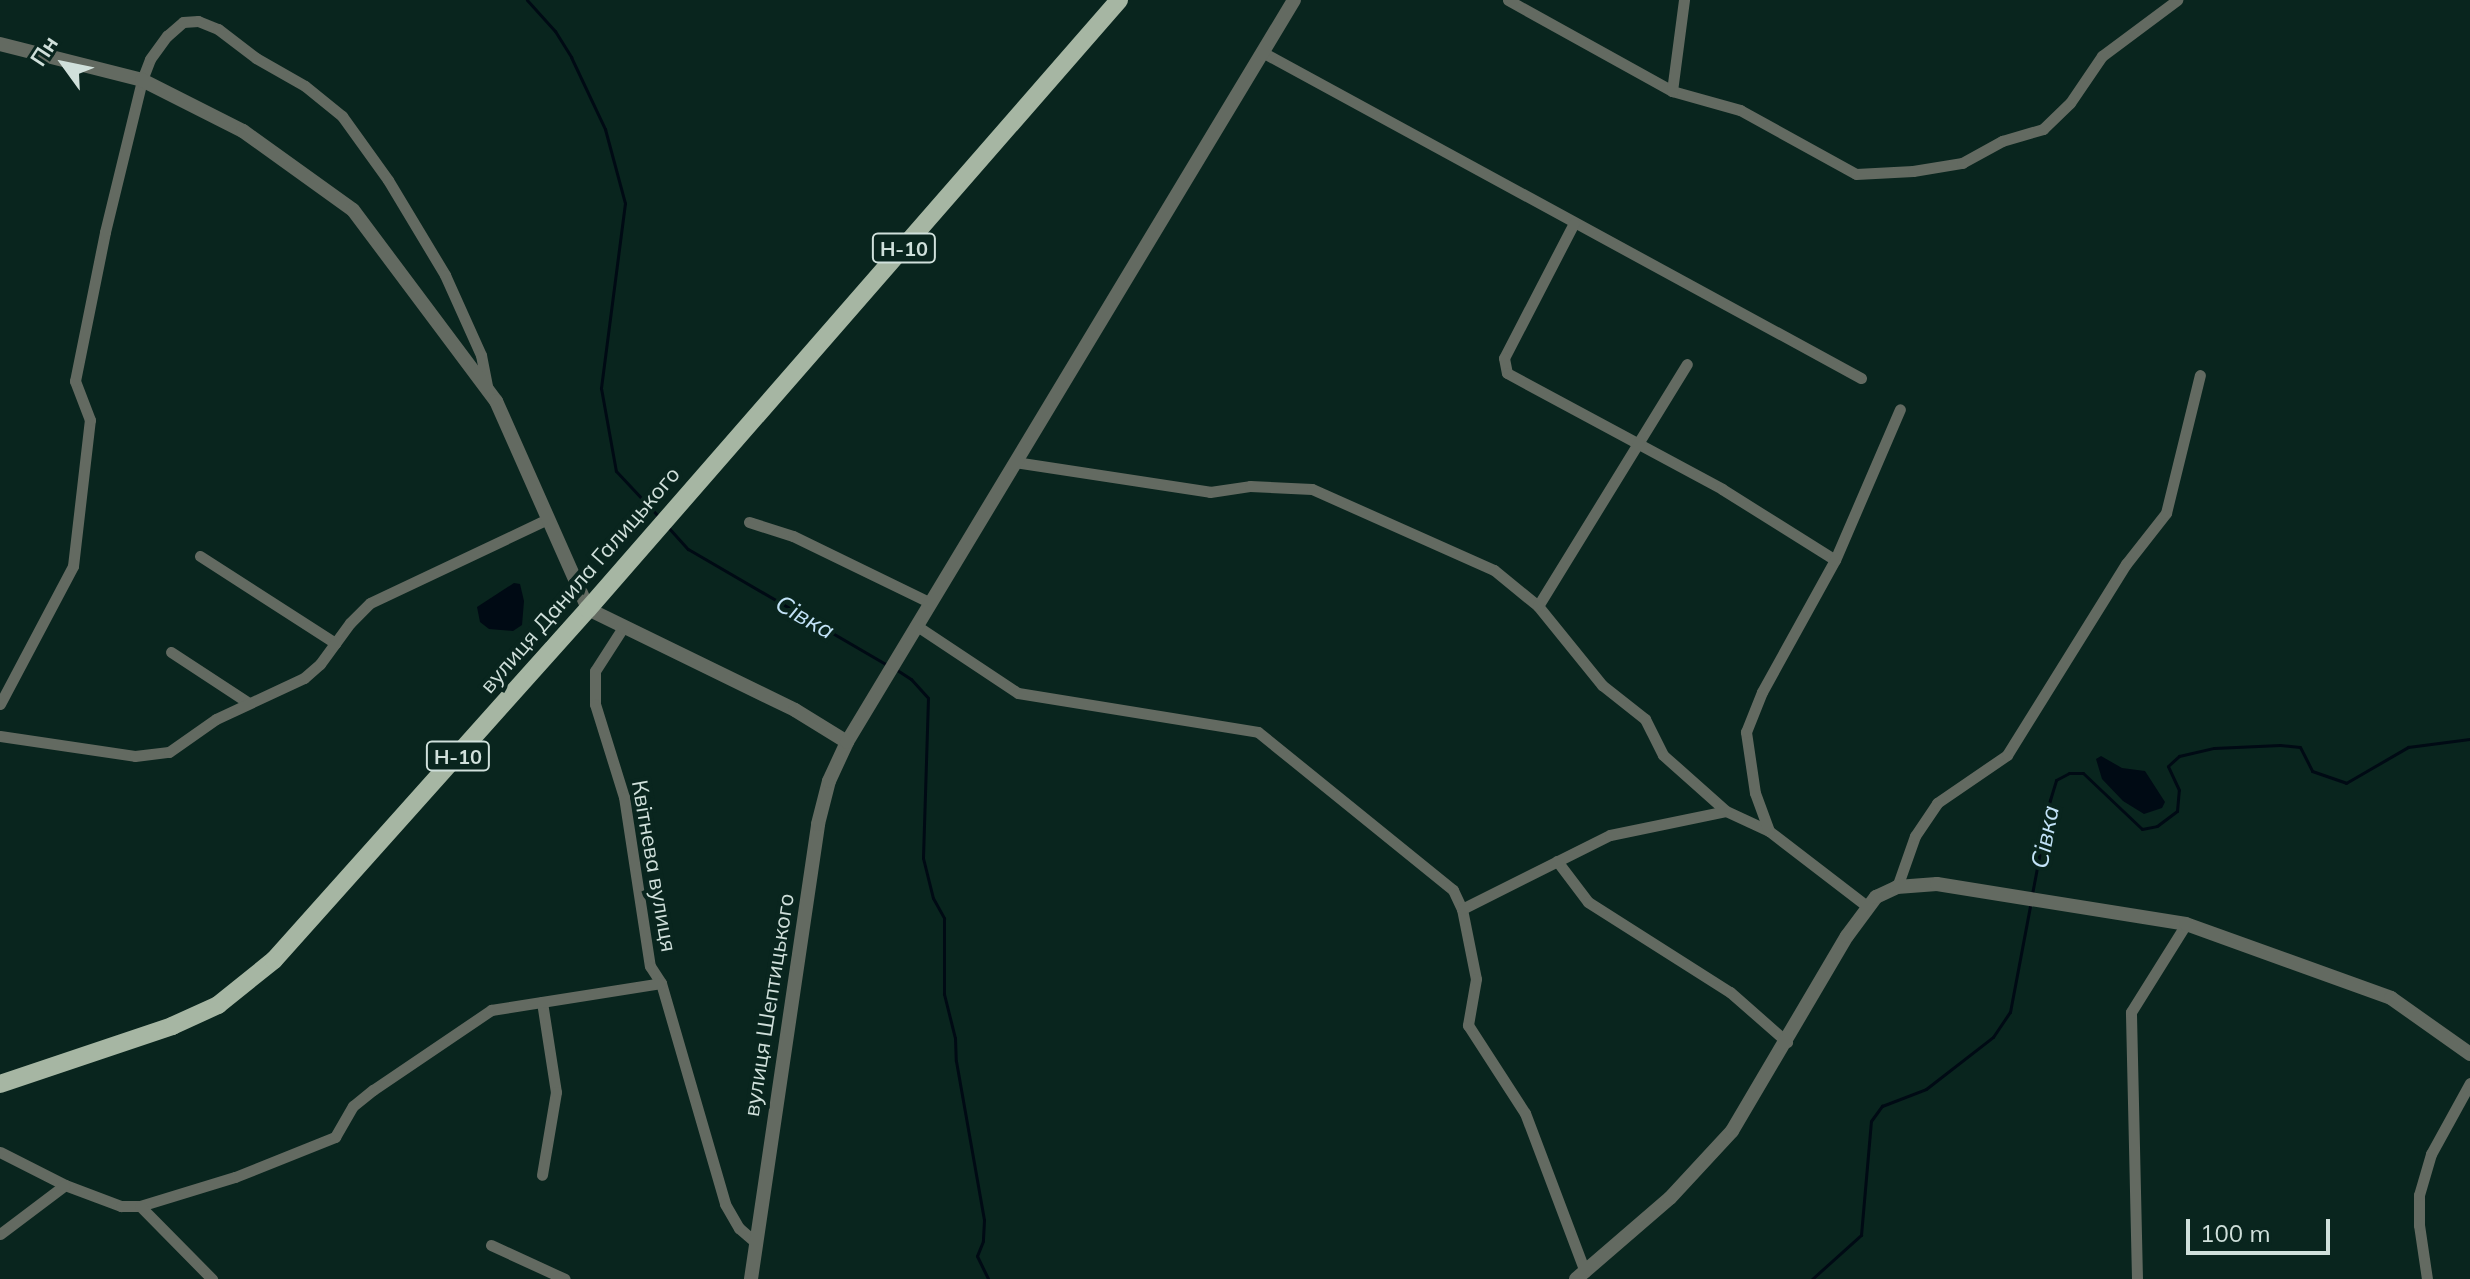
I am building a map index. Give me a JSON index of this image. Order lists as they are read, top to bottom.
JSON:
{
  "streets": {
    "main road": ["Н-10", "вулиця Данила Галицького"],
    "street": ["Квітнева вулиця", "вулиця Шептицького"]
  },
  "crossings": [
    ["Квітнева вулиця", "вулиця Шептицького"]
  ],
  "water": ["Сівка"],
  "scale_bar": "100 m",
  "north": "top left"
}
